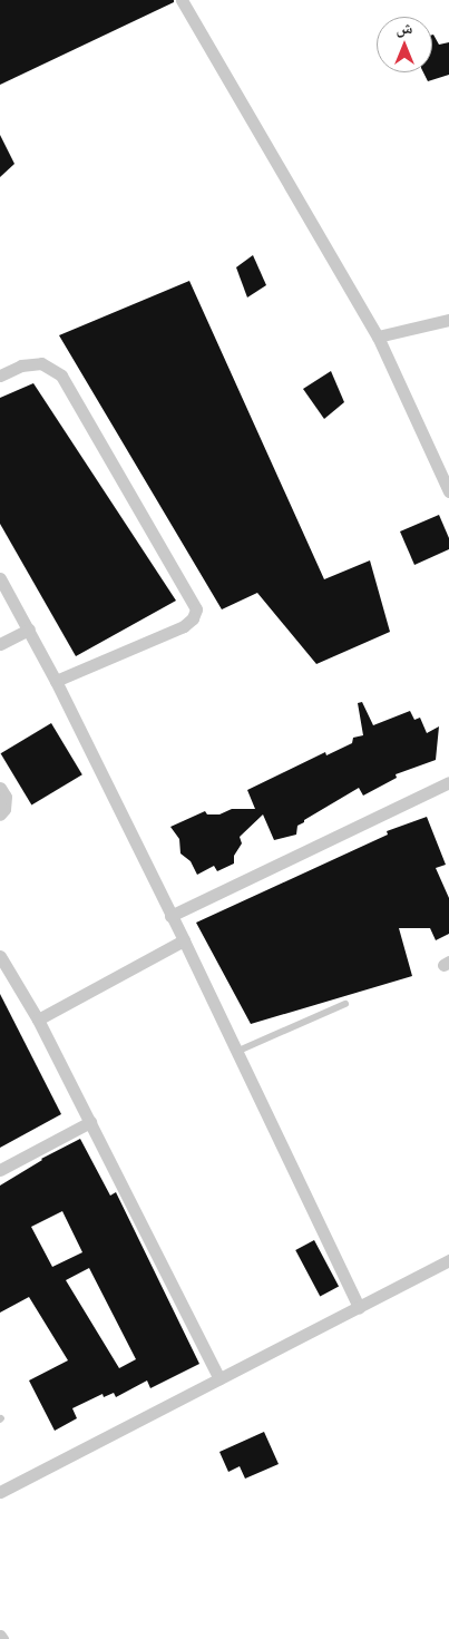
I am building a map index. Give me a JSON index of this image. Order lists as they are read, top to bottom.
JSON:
{
  "north": "top"
}
